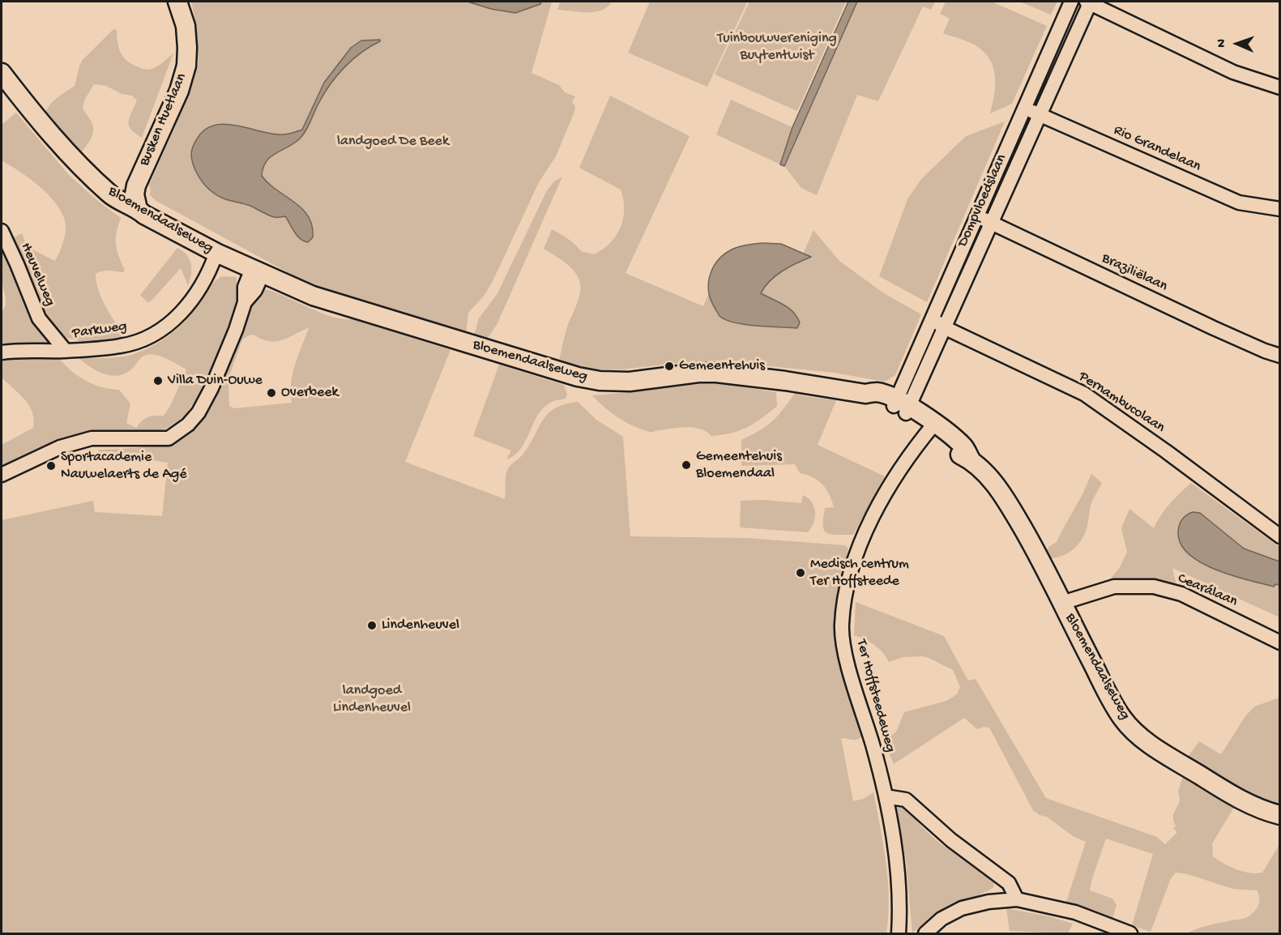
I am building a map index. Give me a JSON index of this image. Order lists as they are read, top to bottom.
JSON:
{
  "streets": {
    "street": [
      "Busken Huetlaan",
      "Rio Grandelaan",
      "Dompvloedslaan",
      "Bloemendaalseweg",
      "Braziliëlaan",
      "Heuvelweg",
      "Parkweg",
      "Pernambucolaan",
      "Cearálaan",
      "Ter Hoffsteedeweg"
    ]
  },
  "crossings": [
    ["Busken Huetlaan", "Bloemendaalseweg"],
    ["Rio Grandelaan", "Dompvloedslaan"],
    ["Dompvloedslaan", "Bloemendaalseweg"],
    ["Dompvloedslaan", "Braziliëlaan"],
    ["Dompvloedslaan", "Pernambucolaan"],
    ["Bloemendaalseweg", "Parkweg"],
    ["Bloemendaalseweg", "Cearálaan"],
    ["Bloemendaalseweg", "Ter Hoffsteedeweg"],
    ["Heuvelweg", "Parkweg"]
  ],
  "parks": ["Tuinbouwvereniging Buytentwist", "landgoed De Beek", "landgoed Lindenheuvel"],
  "places": [
    "Gemeentehuis",
    "Villa Duin-Ouwe",
    "Overbeek",
    "Gemeentehuis Bloemendaal",
    "Sportacademie Nauwelaerts de Agé",
    "Medisch centrum Ter Hoffsteede",
    "Lindenheuvel"
  ],
  "north": "left"
}
